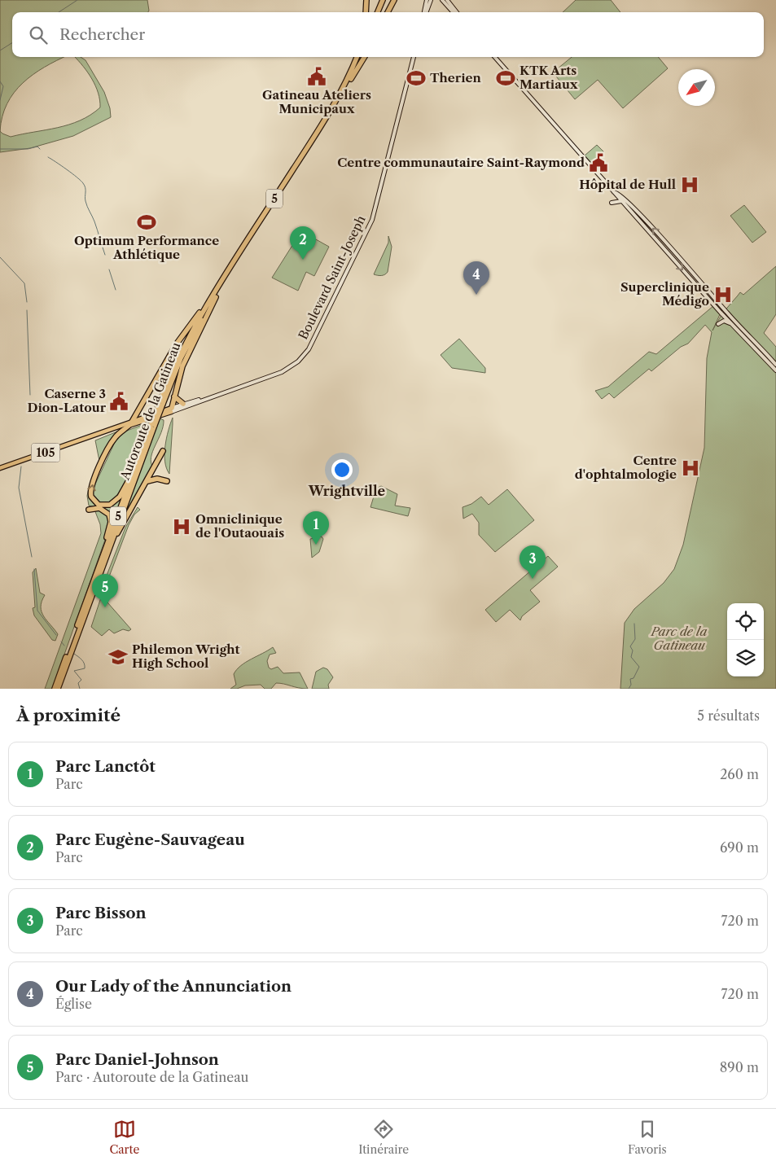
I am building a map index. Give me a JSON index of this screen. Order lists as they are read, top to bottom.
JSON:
{
  "streets": {
    "highway": ["5", "Autoroute de la Gatineau"],
    "main road": ["Boulevard Saint-Joseph", "105"]
  },
  "districts": ["Wrightville"],
  "parks": ["Parc de la Gatineau"],
  "places": {
    "public building": ["Gatineau Ateliers Municipaux", "Centre communautaire Saint-Raymond", "Caserne 3 Dion-Latour"],
    "sports": ["Therien", "KTK Arts Martiaux", "Optimum Performance Athlétique"],
    "hospital": [
      "Hôpital de Hull",
      "Superclinique Médigo",
      "Centre d'ophtalmologie",
      "Omniclinique de l'Outaouais"
    ],
    "school or university": ["Philemon Wright High School"]
  },
  "north": "bottom left",
  "page": {
    "search": "Rechercher",
    "pins": [
      "2",
      "4",
      "1",
      "3",
      "5"
    ],
    "heading": ["À proximité", "5 résultats"],
    "list": [
      {
        "mark": "1",
        "name": "Parc Lanctôt",
        "note": "Parc",
        "value": "260 m"
      },
      {
        "mark": "2",
        "name": "Parc Eugène-Sauvageau",
        "note": "Parc",
        "value": "690 m"
      },
      {
        "mark": "3",
        "name": "Parc Bisson",
        "note": "Parc",
        "value": "720 m"
      },
      {
        "mark": "4",
        "name": "Our Lady of the Annunciation",
        "note": "Église",
        "value": "720 m"
      },
      {
        "mark": "5",
        "name": "Parc Daniel-Johnson",
        "note": "Parc · Autoroute de la Gatineau",
        "value": "890 m"
      }
    ],
    "nav": ["Carte", "Itinéraire", "Favoris"]
  }
}
